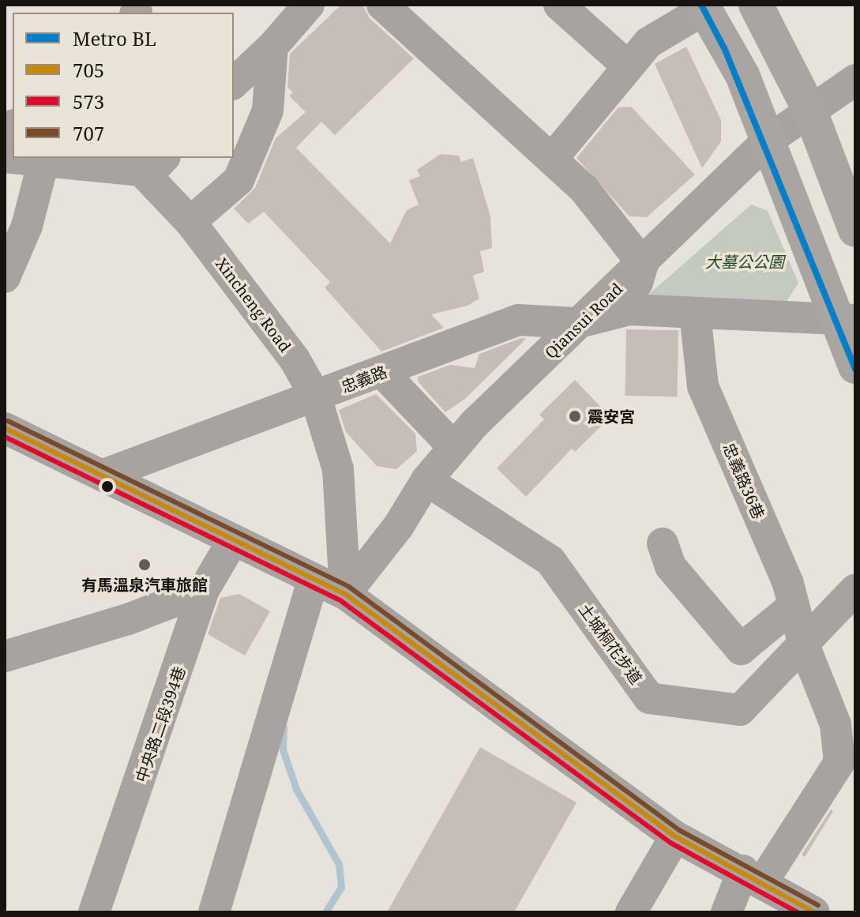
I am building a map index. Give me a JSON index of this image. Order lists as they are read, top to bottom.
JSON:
{
  "streets": {
    "street": [
      "Xincheng Road",
      "Qiansui Road",
      "忠義路",
      "忠義路36巷",
      "土城桐花步道",
      "中央路二段394巷"
    ]
  },
  "crossings": [
    ["Xincheng Road", "Qiansui Road"],
    ["Xincheng Road", "忠義路"],
    ["Qiansui Road", "忠義路"],
    ["Qiansui Road", "土城桐花步道"],
    ["忠義路", "忠義路36巷"],
    ["忠義路36巷", "土城桐花步道"]
  ],
  "parks": ["大墓公公園"],
  "places": ["震安宮", "有馬溫泉汽車旅館"],
  "lines": [
    "metro line BL",
    "transit line 707",
    "transit line 705",
    "transit line 573"
  ],
  "legend": [
    "Metro BL",
    "705",
    "573",
    "707"
  ]
}
